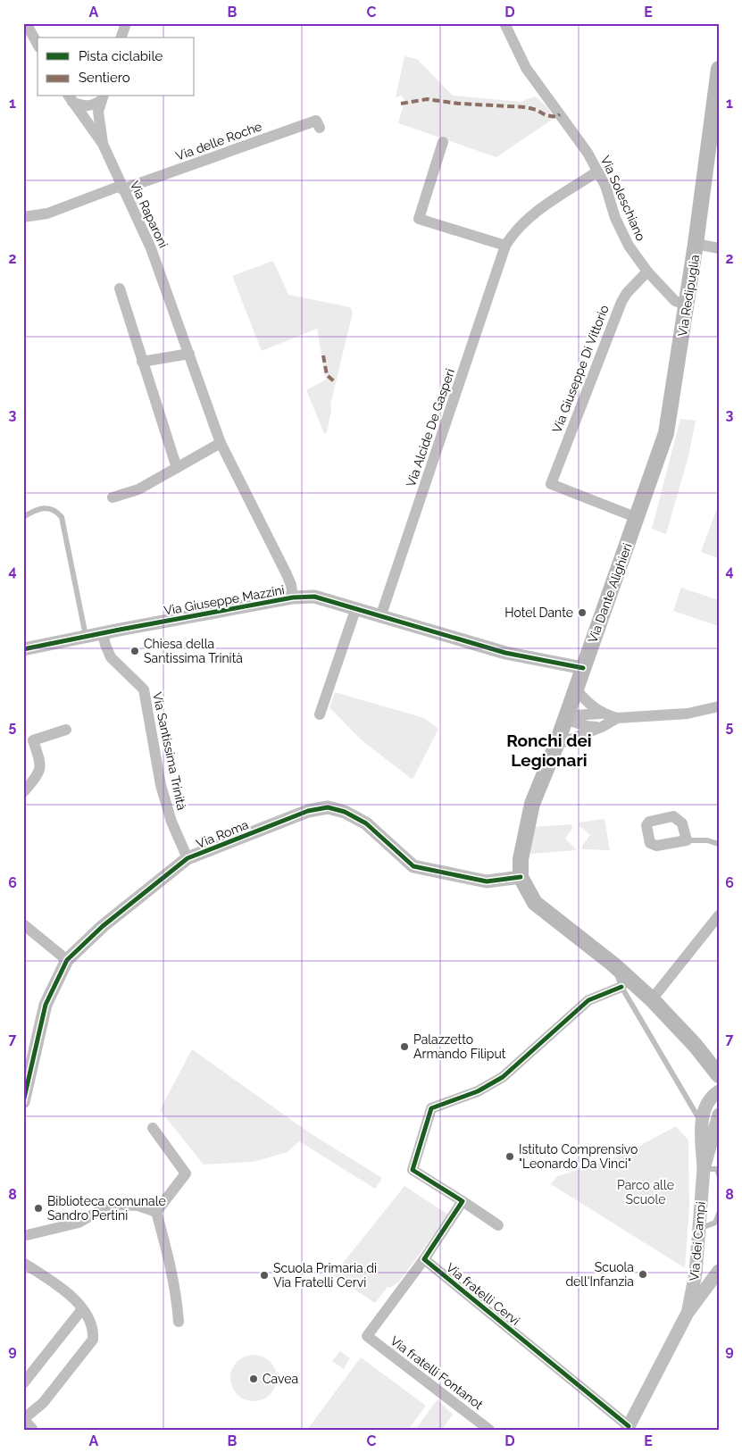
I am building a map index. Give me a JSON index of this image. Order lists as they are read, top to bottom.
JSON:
{
  "streets": {
    "main road": ["Via Redipuglia", "Via Dante Alighieri"],
    "street": [
      "Via delle Roche",
      "Via Soleschiano",
      "Via Raparoni",
      "Via Giuseppe Di Vittorio",
      "Via Alcide De Gasperi",
      "Via Giuseppe Mazzini",
      "Via Santissima Trinità",
      "Via Roma",
      "Via dei Campi",
      "Via fratelli Cervi",
      "Via fratelli Fontanot"
    ]
  },
  "crossings": [
    ["Via delle Roche", "Via Raparoni"],
    ["Via Soleschiano", "Via Redipuglia"],
    ["Via Soleschiano", "Via Giuseppe Di Vittorio"],
    ["Via Soleschiano", "Via Alcide De Gasperi"],
    ["Via Raparoni", "Via Giuseppe Mazzini"],
    ["Via Redipuglia", "Via Giuseppe Di Vittorio"],
    ["Via Redipuglia", "Via Dante Alighieri"],
    ["Via Giuseppe Di Vittorio", "Via Dante Alighieri"],
    ["Via Alcide De Gasperi", "Via Giuseppe Mazzini"],
    ["Via Dante Alighieri", "Via Giuseppe Mazzini"],
    ["Via Dante Alighieri", "Via Roma"],
    ["Via Giuseppe Mazzini", "Via Santissima Trinità"],
    ["Via Santissima Trinità", "Via Roma"],
    ["Via dei Campi", "Via fratelli Cervi"],
    ["Via fratelli Cervi", "Via fratelli Fontanot"]
  ],
  "districts": ["Ronchi dei Legionari"],
  "parks": ["Parco alle Scuole"],
  "places": [
    "Hotel Dante",
    "Chiesa della Santissima Trinità",
    "Palazzetto Armando Filiput",
    "Istituto Comprensivo \"Leonardo Da Vinci\"",
    "Biblioteca comunale Sandro Pertini",
    "Scuola dell'Infanzia",
    "Scuola Primaria di Via Fratelli Cervi",
    "Cavea"
  ],
  "legend": ["Pista ciclabile", "Sentiero"],
  "grid": {
    "columns": [
      "A",
      "B",
      "C",
      "D",
      "E"
    ],
    "rows": [
      "1",
      "2",
      "3",
      "4",
      "5",
      "6",
      "7",
      "8",
      "9"
    ]
  }
}
